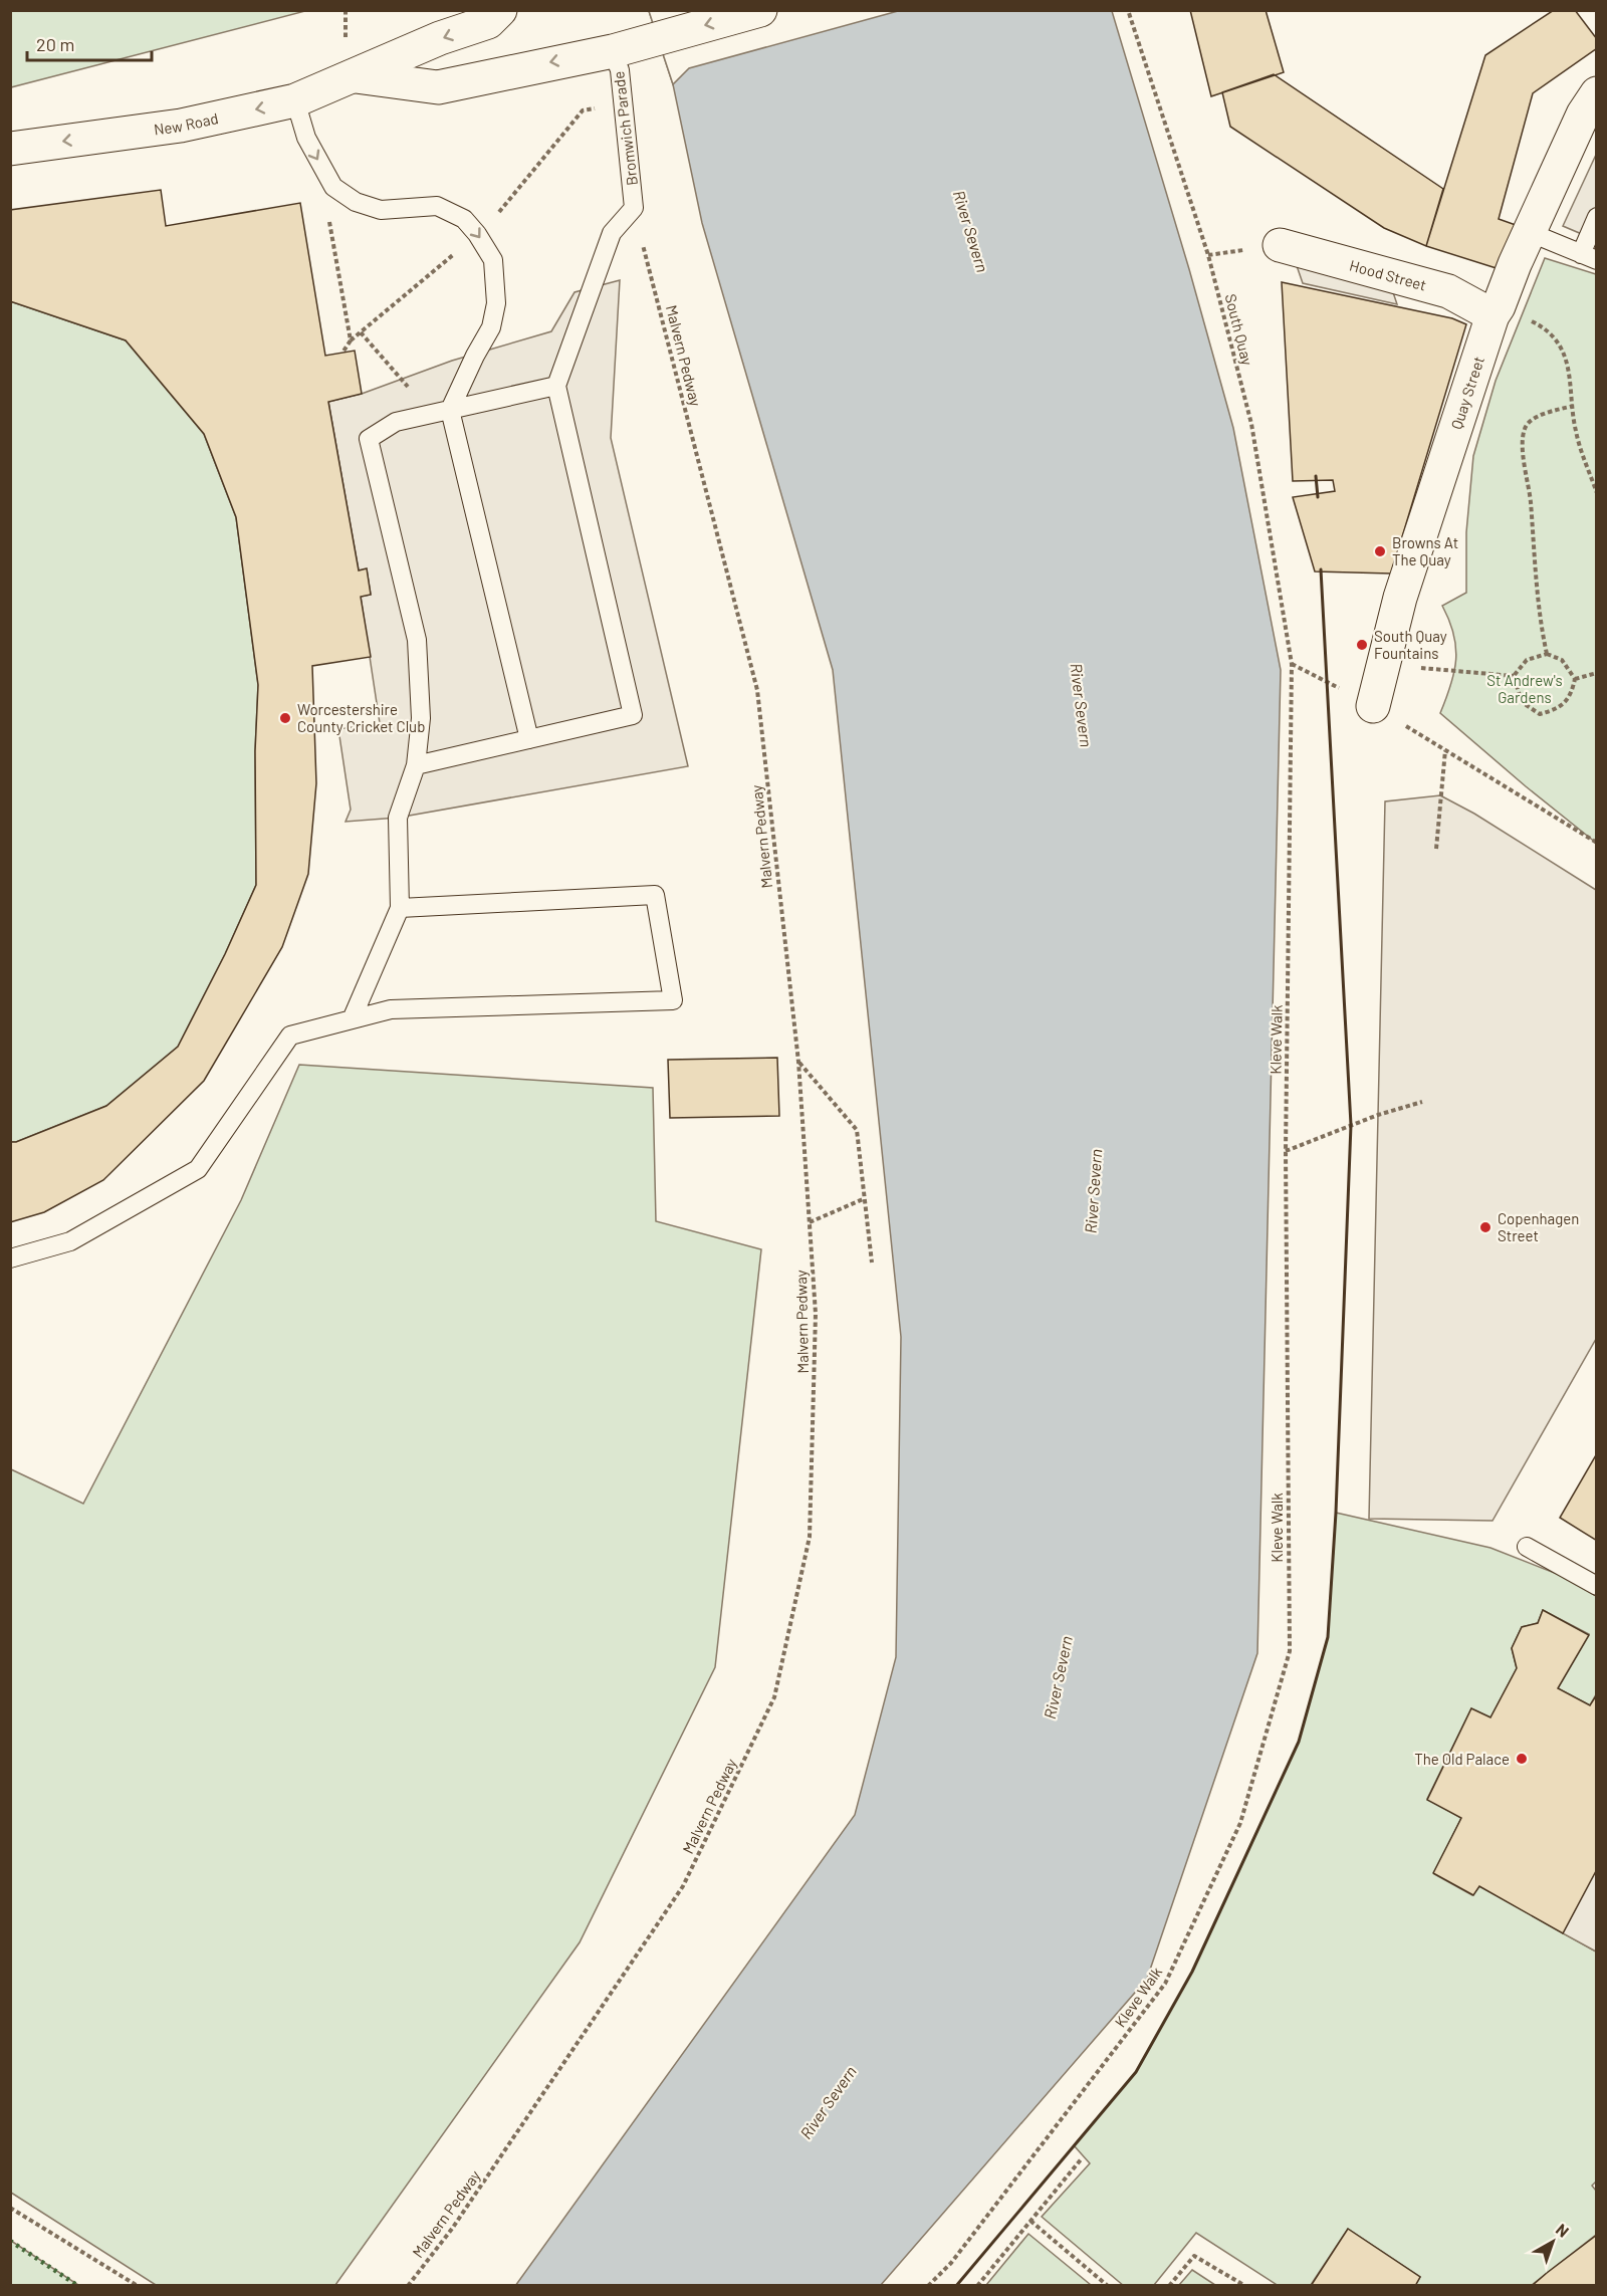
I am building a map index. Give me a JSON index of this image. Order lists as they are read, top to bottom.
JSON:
{
  "streets": {
    "main road": ["New Road", "Hood Street", "Quay Street"],
    "lane": ["Bromwich Parade"],
    "path": ["South Quay", "Malvern Pedway", "Kleve Walk"]
  },
  "crossings": [
    ["New Road", "Bromwich Parade"],
    ["Hood Street", "Quay Street"],
    ["South Quay", "Kleve Walk"]
  ],
  "one_way": ["New Road"],
  "water": ["River Severn"],
  "parks": ["St Andrew's Gardens"],
  "places": [
    "Browns At The Quay",
    "South Quay Fountains",
    "Worcestershire County Cricket Club",
    "Copenhagen Street",
    "The Old Palace"
  ],
  "scale_bar": "20 m",
  "north": "top right"
}
